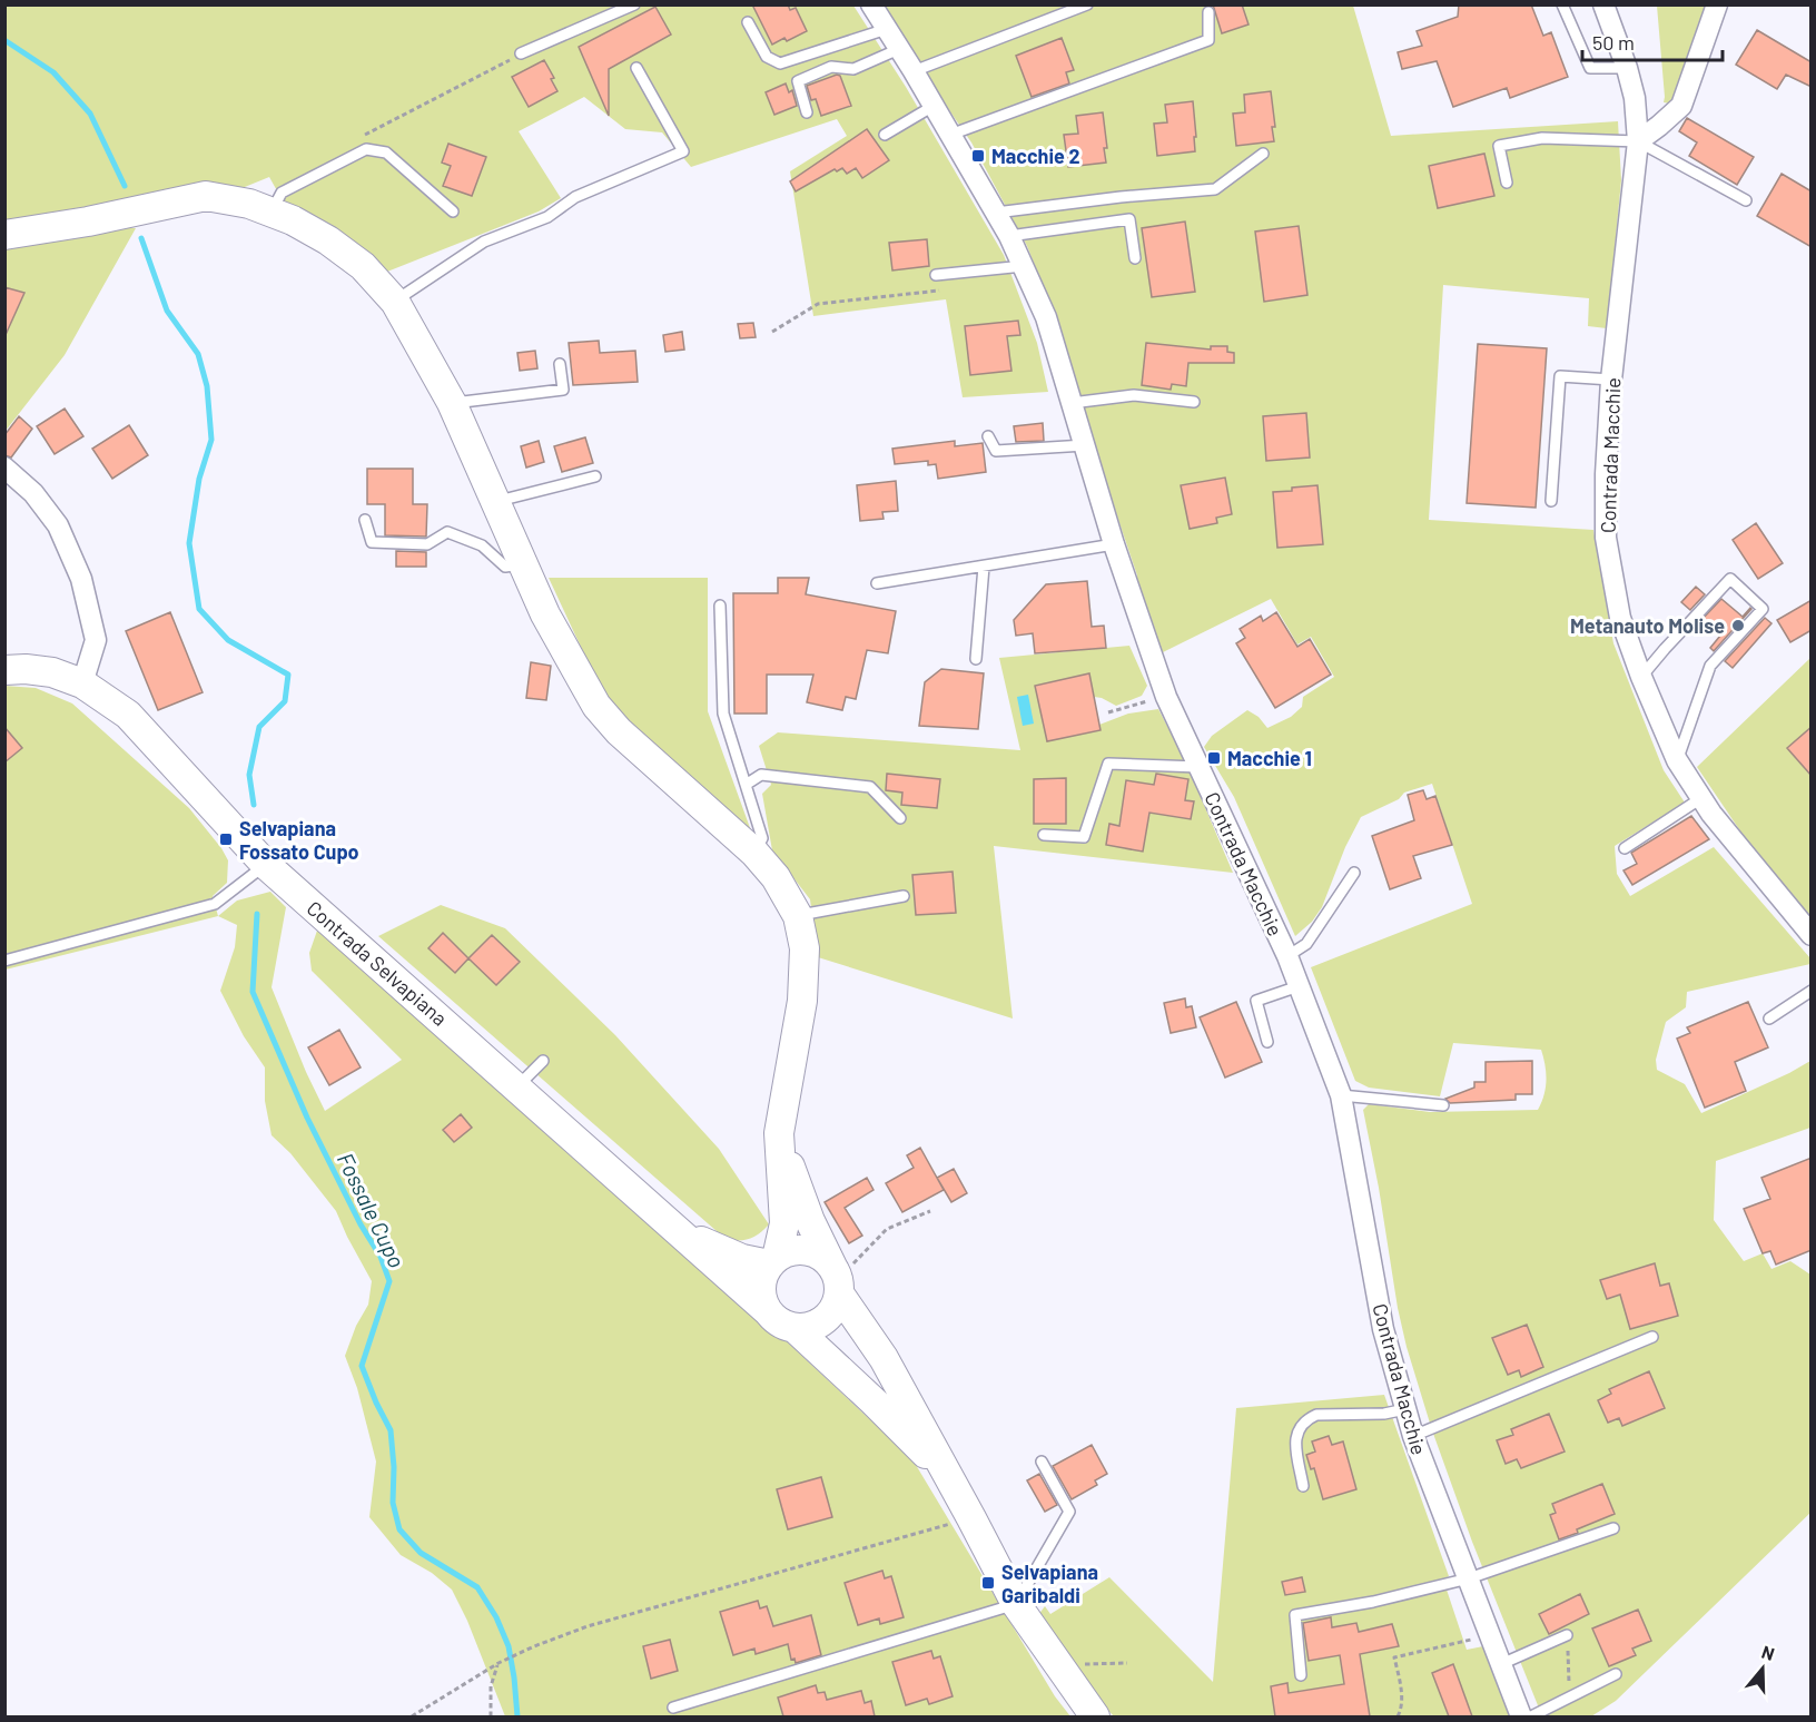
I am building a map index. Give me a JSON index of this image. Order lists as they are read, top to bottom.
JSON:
{
  "streets": {
    "main road": ["Contrada Selvapiana"],
    "street": ["Contrada Macchie"]
  },
  "water": ["Fossale Cupo"],
  "places": {
    "transit": [
      "Macchie 2",
      "Macchie 1",
      "Selvapiana Fossato Cupo",
      "Selvapiana Garibaldi"
    ],
    "other": ["Metanauto Molise"]
  },
  "scale_bar": "50 m",
  "north": "top"
}
